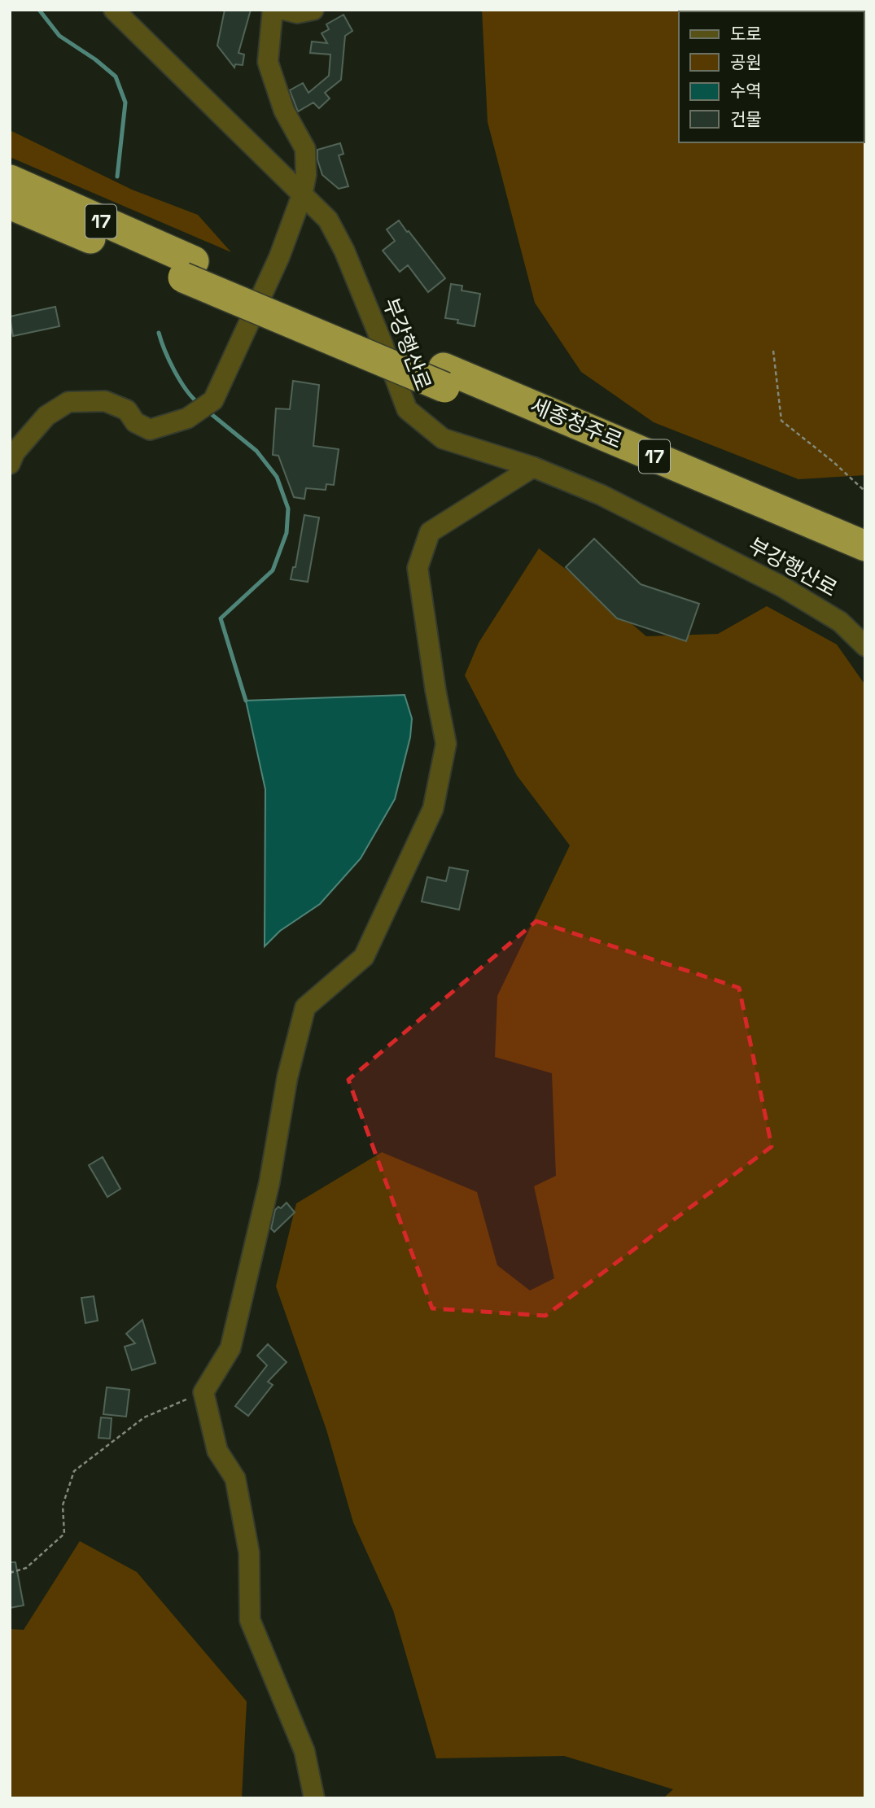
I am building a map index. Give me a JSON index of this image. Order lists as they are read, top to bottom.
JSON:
{
  "streets": {
    "highway": ["17", "세종청주로"],
    "street": ["부강행산로"]
  },
  "crossings": [
    ["17", "세종청주로"]
  ],
  "legend": [
    "도로",
    "공원",
    "수역",
    "건물"
  ]
}
